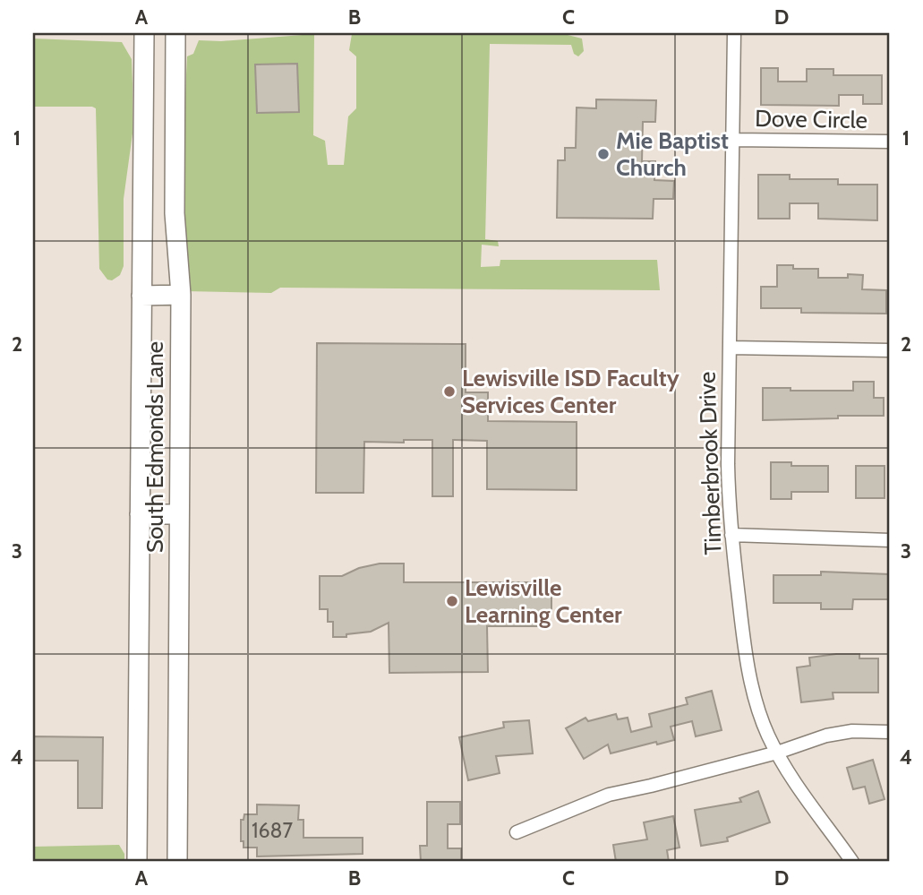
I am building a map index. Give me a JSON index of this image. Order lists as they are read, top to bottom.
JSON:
{
  "streets": {
    "main road": ["South Edmonds Lane"],
    "street": ["Dove Circle", "Timberbrook Drive"]
  },
  "crossings": [
    ["Dove Circle", "Timberbrook Drive"]
  ],
  "places": ["Mie Baptist Church", "Lewisville ISD Faculty Services Center", "Lewisville Learning Center"],
  "house_numbers": ["1687"],
  "grid": {
    "columns": [
      "A",
      "B",
      "C",
      "D"
    ],
    "rows": [
      "1",
      "2",
      "3",
      "4"
    ]
  }
}
